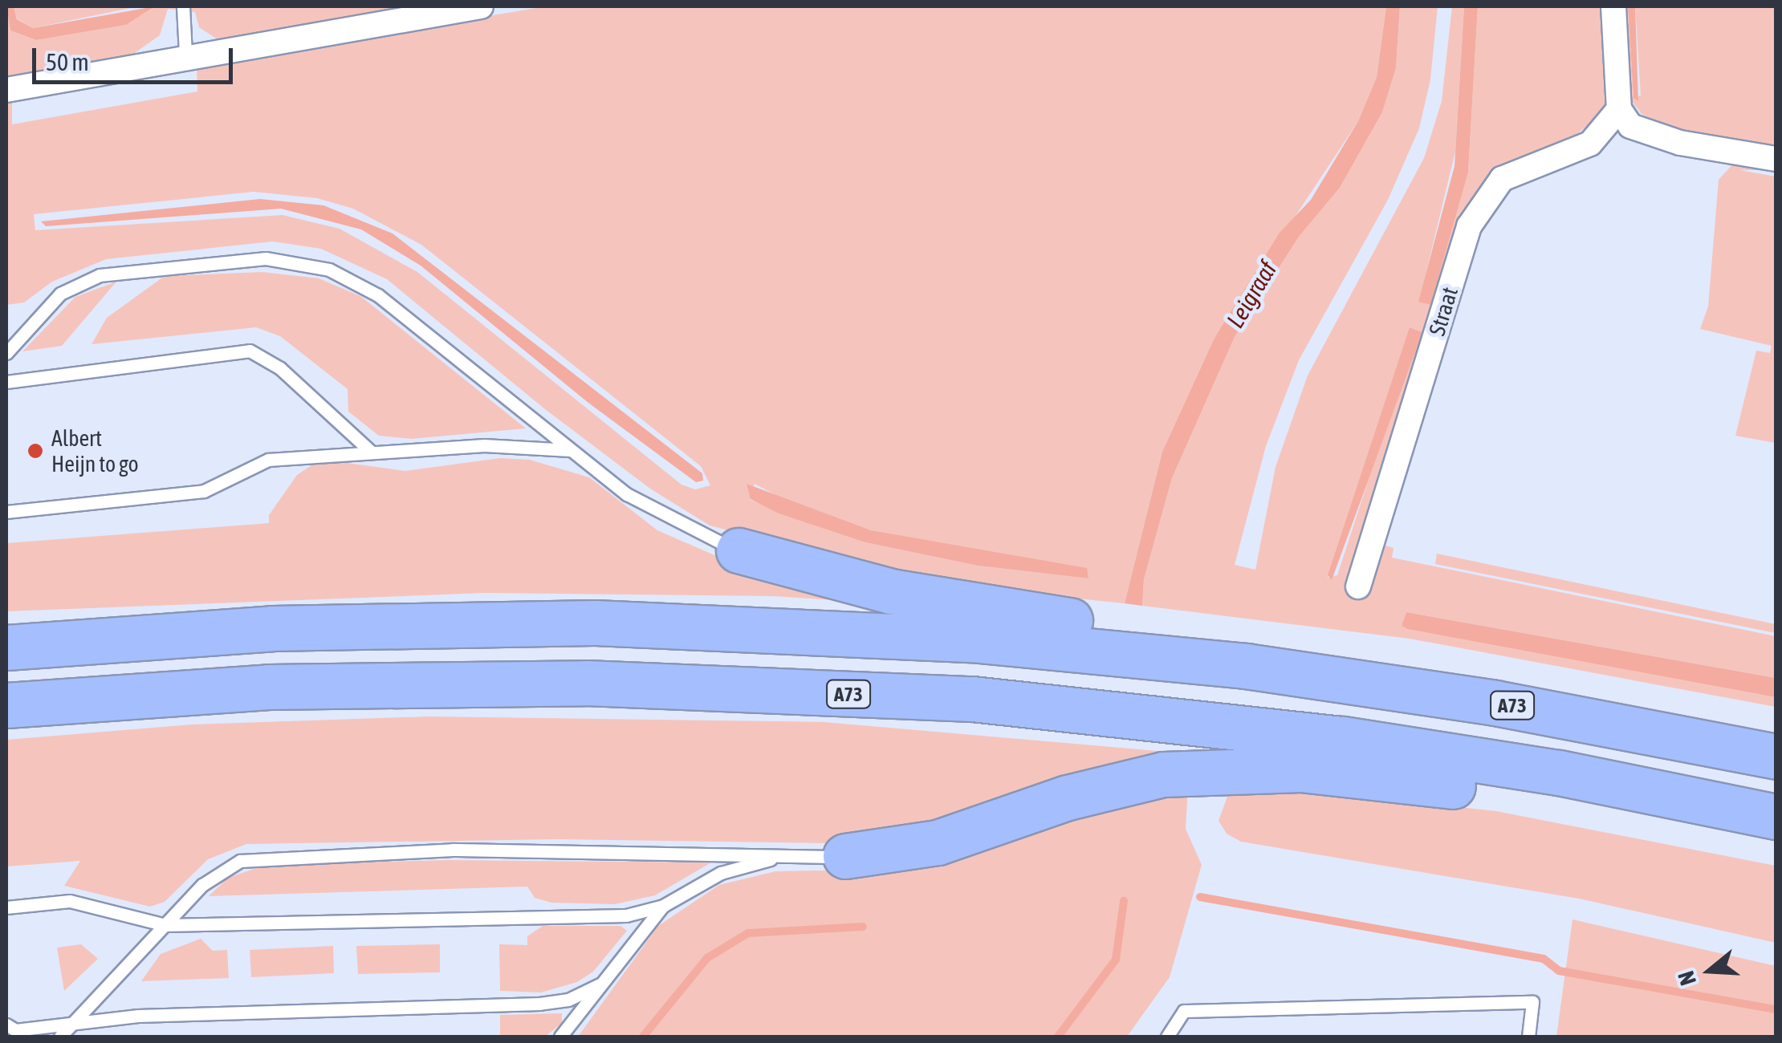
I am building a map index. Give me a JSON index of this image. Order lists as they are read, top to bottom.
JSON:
{
  "streets": {
    "highway": ["A73"],
    "street": ["Straat"]
  },
  "water": ["Leigraaf"],
  "places": ["Albert Heijn to go"],
  "scale_bar": "50 m",
  "north": "left"
}
